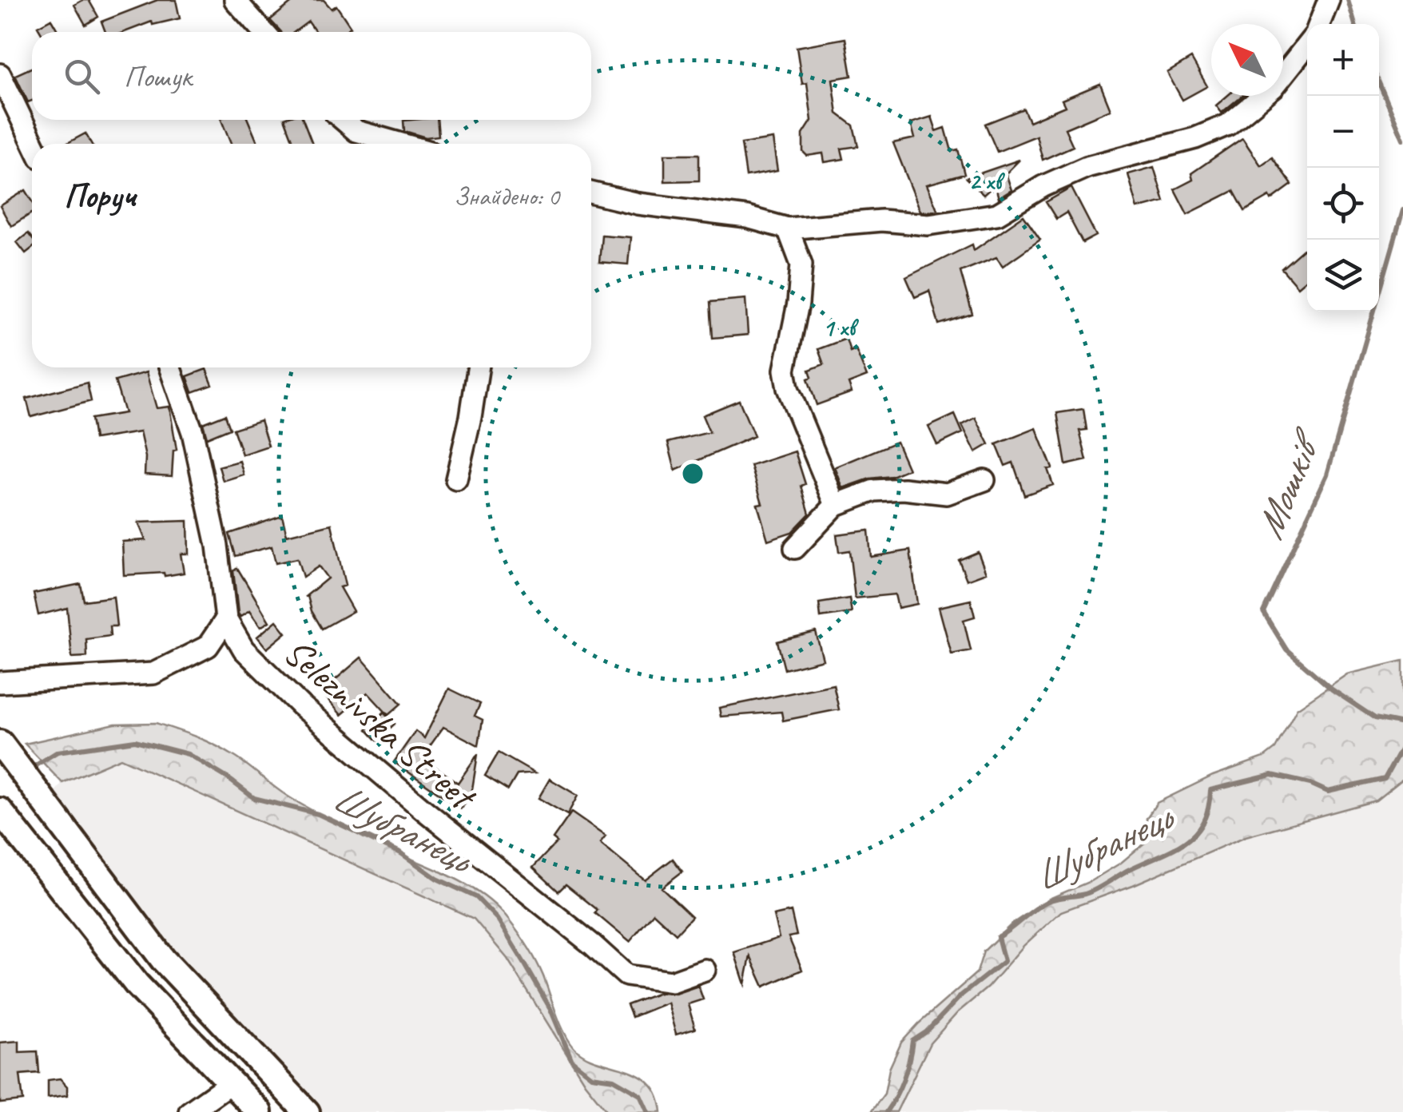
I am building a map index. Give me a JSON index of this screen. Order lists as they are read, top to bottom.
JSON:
{
  "streets": {
    "street": ["Seleznivska Street"]
  },
  "water": ["Мошків", "Шубранець"],
  "north": "top left",
  "page": {
    "map_buttons": ["+", "−"],
    "search": "Пошук",
    "heading": ["Поруч", "Знайдено: 0"]
  },
  "rings": ["2 хв", "1 хв"]
}
